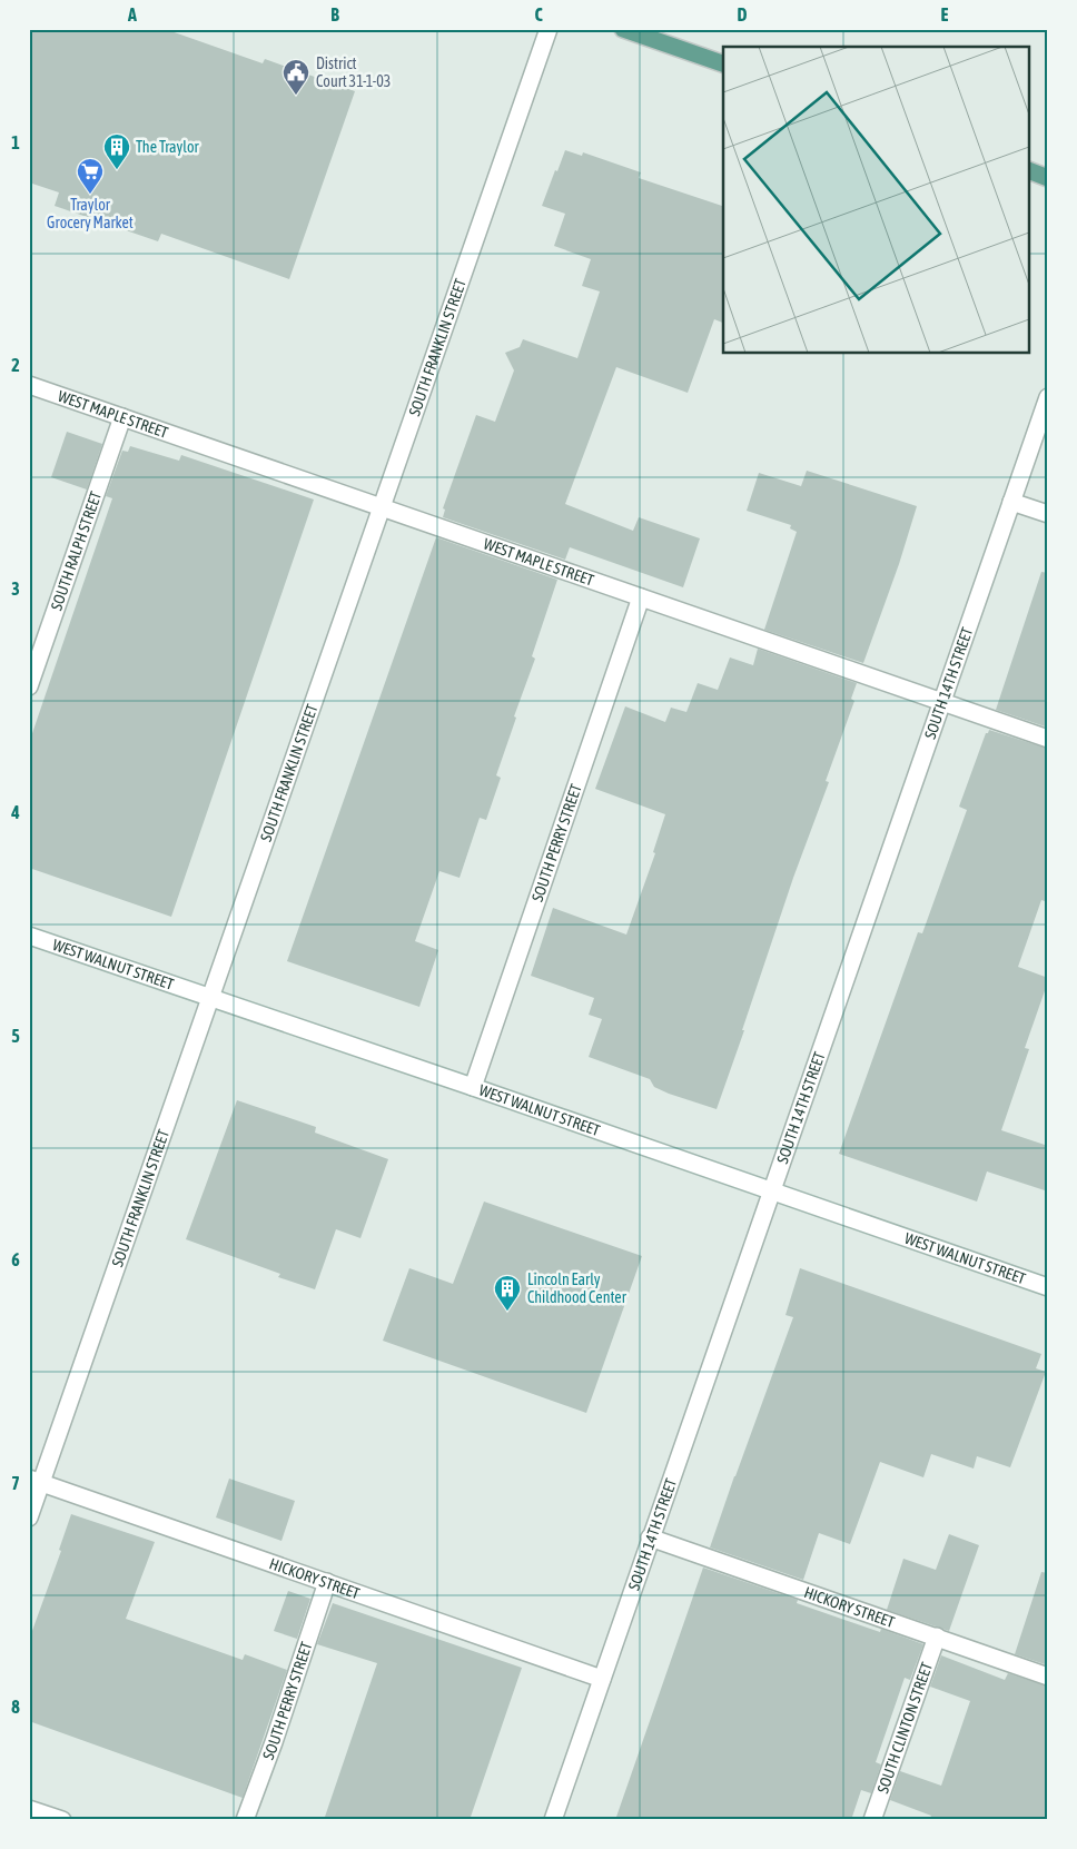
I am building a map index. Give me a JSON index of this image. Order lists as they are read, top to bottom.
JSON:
{
  "streets": {
    "street": [
      "SOUTH FRANKLIN STREET",
      "WEST MAPLE STREET",
      "SOUTH RALPH STREET",
      "SOUTH 14TH STREET",
      "SOUTH PERRY STREET",
      "WEST WALNUT STREET",
      "HICKORY STREET",
      "SOUTH CLINTON STREET"
    ]
  },
  "crossings": [
    ["SOUTH FRANKLIN STREET", "WEST MAPLE STREET"],
    ["SOUTH FRANKLIN STREET", "WEST WALNUT STREET"],
    ["SOUTH FRANKLIN STREET", "HICKORY STREET"],
    ["WEST MAPLE STREET", "SOUTH RALPH STREET"],
    ["WEST MAPLE STREET", "SOUTH 14TH STREET"],
    ["WEST MAPLE STREET", "SOUTH PERRY STREET"],
    ["SOUTH 14TH STREET", "WEST WALNUT STREET"],
    ["SOUTH 14TH STREET", "HICKORY STREET"],
    ["SOUTH PERRY STREET", "WEST WALNUT STREET"],
    ["SOUTH PERRY STREET", "HICKORY STREET"],
    ["HICKORY STREET", "SOUTH CLINTON STREET"]
  ],
  "places": {
    "public building": ["District Court 31-1-03"],
    "building": ["The Traylor", "Lincoln Early Childhood Center"],
    "supermarket": ["Traylor Grocery Market"]
  },
  "grid": {
    "columns": [
      "A",
      "B",
      "C",
      "D",
      "E"
    ],
    "rows": [
      "1",
      "2",
      "3",
      "4",
      "5",
      "6",
      "7",
      "8"
    ]
  }
}
